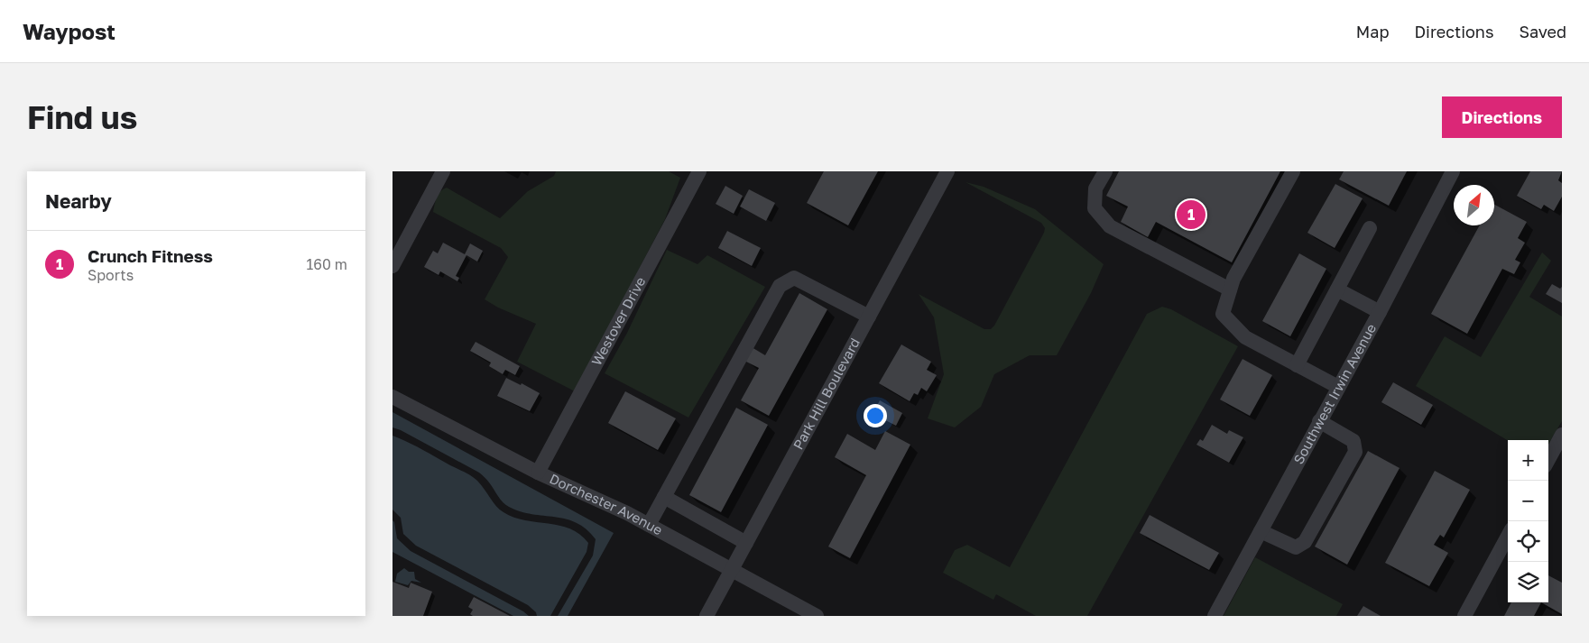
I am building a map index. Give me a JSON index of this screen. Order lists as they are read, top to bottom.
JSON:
{
  "streets": {
    "street": [
      "Westover Drive",
      "Park Hill Boulevard",
      "Southwest Irwin Avenue",
      "Dorchester Avenue"
    ]
  },
  "crossings": [
    ["Westover Drive", "Dorchester Avenue"],
    ["Park Hill Boulevard", "Dorchester Avenue"]
  ],
  "north": "top right",
  "page": {
    "header": "Waypost",
    "nav": ["Map", "Directions", "Saved"],
    "buttons": "Directions",
    "title": "Find us",
    "heading": "Nearby",
    "pins": "1",
    "list": [
      {
        "mark": "1",
        "name": "Crunch Fitness",
        "note": "Sports",
        "value": "160 m"
      }
    ],
    "map_buttons": ["+", "−"]
  }
}
